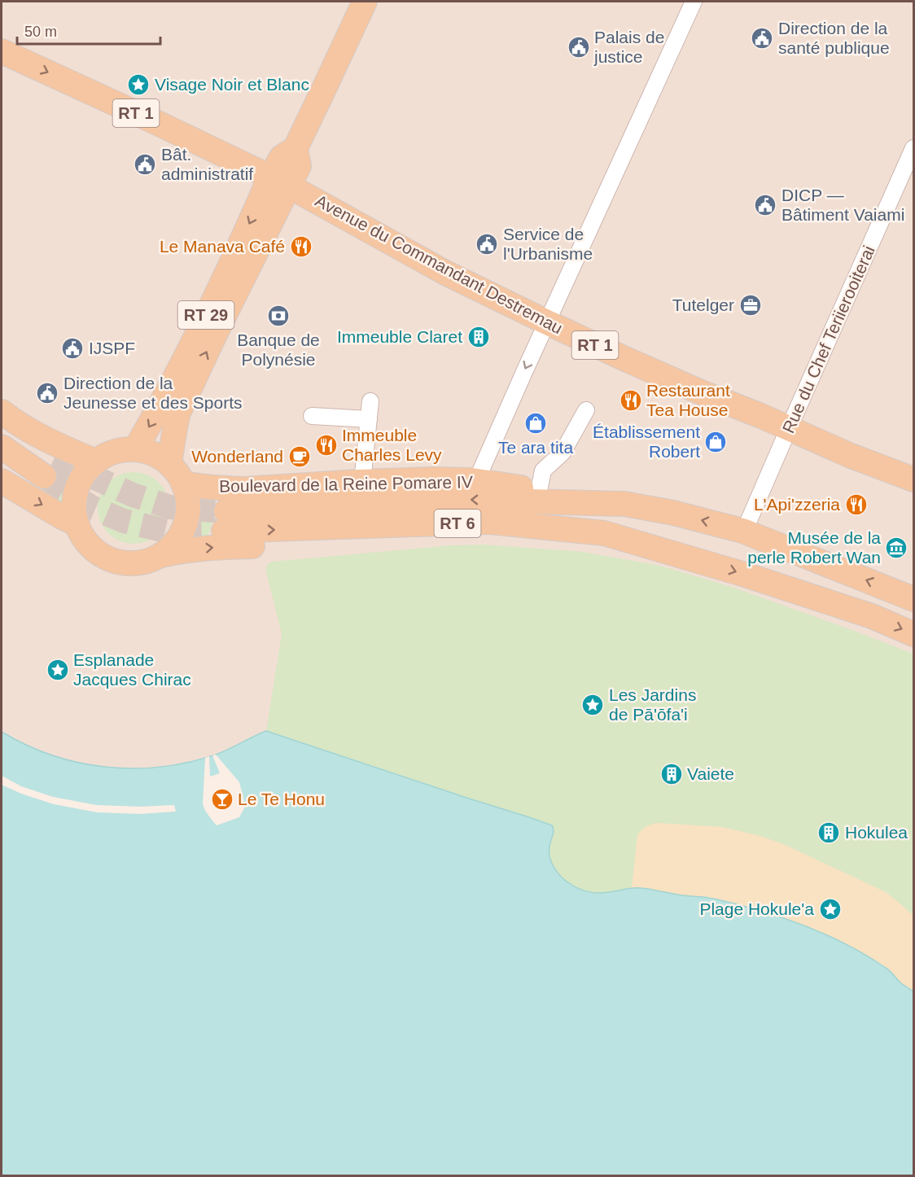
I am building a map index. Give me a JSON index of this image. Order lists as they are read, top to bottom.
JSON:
{
  "streets": {
    "main road": [
      "RT 1",
      "Avenue du Commandant Destremau",
      "RT 29",
      "Boulevard de la Reine Pomare IV",
      "RT 6"
    ],
    "street": ["Rue du Chef Teriierooiterai"]
  },
  "crossings": [
    ["RT 1", "Avenue du Commandant Destremau"],
    ["RT 1", "RT 29"],
    ["Avenue du Commandant Destremau", "RT 29"],
    ["Avenue du Commandant Destremau", "Rue du Chef Teriierooiterai"],
    ["RT 29", "Boulevard de la Reine Pomare IV"],
    ["Rue du Chef Teriierooiterai", "RT 6"],
    ["Boulevard de la Reine Pomare IV", "RT 6"]
  ],
  "places": {
    "public building": [
      "Direction de la santé publique",
      "Palais de justice",
      "Bât. administratif",
      "DICP — Bâtiment Vaiami",
      "Service de l'Urbanisme",
      "IJSPF",
      "Direction de la Jeunesse et des Sports"
    ],
    "place": [
      "Visage Noir et Blanc",
      "Esplanade Jacques Chirac",
      "Les Jardins de Pā'ōfa'i",
      "Plage Hokule'a"
    ],
    "restaurant": [
      "Le Manava Café",
      "Restaurant Tea House",
      "Immeuble Charles Levy",
      "L'Api'zzeria"
    ],
    "office": ["Tutelger"],
    "bank": ["Banque de Polynésie"],
    "building": ["Immeuble Claret", "Vaiete", "Hokulea"],
    "shop": ["Te ara tita", "Établissement Robert"],
    "cafe": ["Wonderland"],
    "museum": ["Musée de la perle Robert Wan"],
    "bar": ["Le Te Honu"]
  },
  "scale_bar": "50 m"
}
